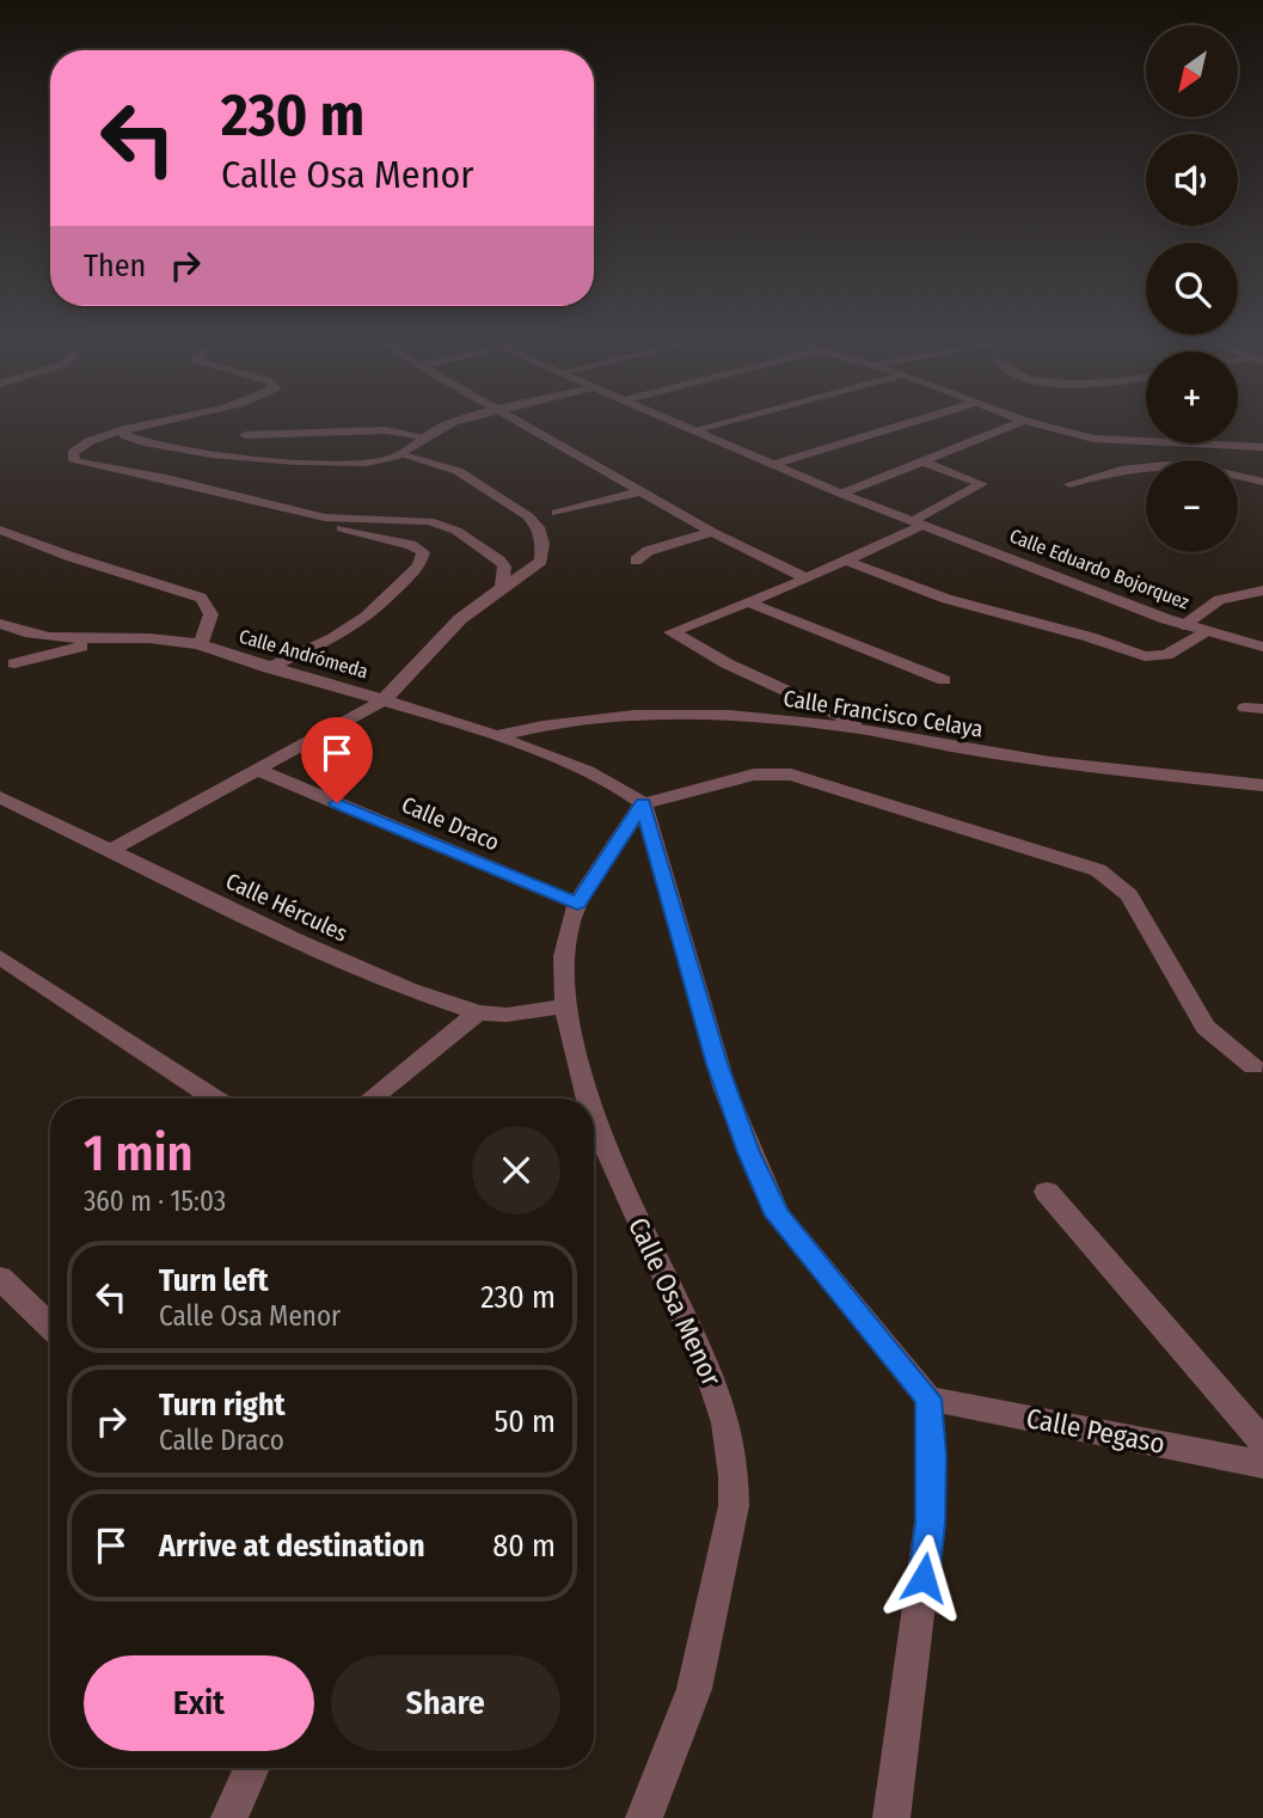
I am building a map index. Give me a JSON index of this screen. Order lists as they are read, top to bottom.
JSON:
{
  "streets": {
    "street": [
      "Calle Eduardo Bojorquez",
      "Calle Andrómeda",
      "Calle Francisco Celaya",
      "Calle Draco",
      "Calle Hércules",
      "Calle Osa Menor",
      "Calle Pegaso"
    ]
  },
  "crossings": [
    ["Calle Andrómeda", "Calle Francisco Celaya"],
    ["Calle Andrómeda", "Calle Osa Menor"],
    ["Calle Draco", "Calle Osa Menor"],
    ["Calle Hércules", "Calle Osa Menor"]
  ],
  "north": "bottom left",
  "page": {
    "map_buttons": ["+", "−"],
    "turn": ["230 m", "Calle Osa Menor"],
    "then": "Then",
    "heading": ["1 min", "360 m · 15:03"],
    "list": [
      {
        "name": "Turn left",
        "note": "Calle Osa Menor",
        "value": "230 m"
      },
      {
        "name": "Turn right",
        "note": "Calle Draco",
        "value": "50 m"
      },
      {
        "name": "Arrive at destination",
        "value": "80 m"
      }
    ],
    "buttons": ["Exit", "Share"]
  }
}
